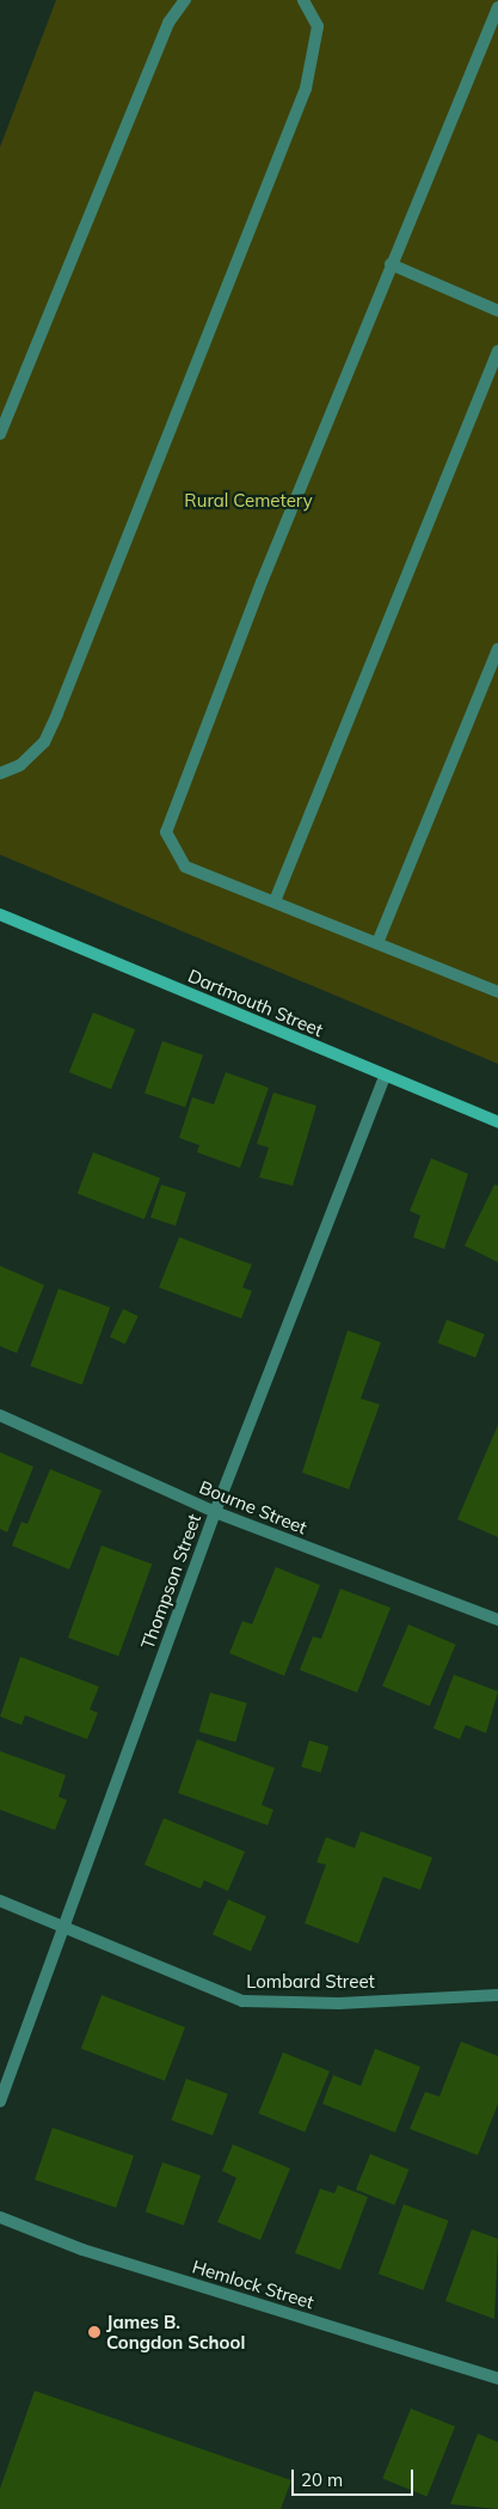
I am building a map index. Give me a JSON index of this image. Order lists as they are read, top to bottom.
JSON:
{
  "streets": {
    "main road": ["Dartmouth Street"],
    "street": [
      "Bourne Street",
      "Thompson Street",
      "Lombard Street",
      "Hemlock Street"
    ]
  },
  "crossings": [
    ["Dartmouth Street", "Thompson Street"],
    ["Bourne Street", "Thompson Street"],
    ["Thompson Street", "Lombard Street"]
  ],
  "parks": ["Rural Cemetery"],
  "places": ["James B. Congdon School"],
  "scale_bar": "20 m"
}
